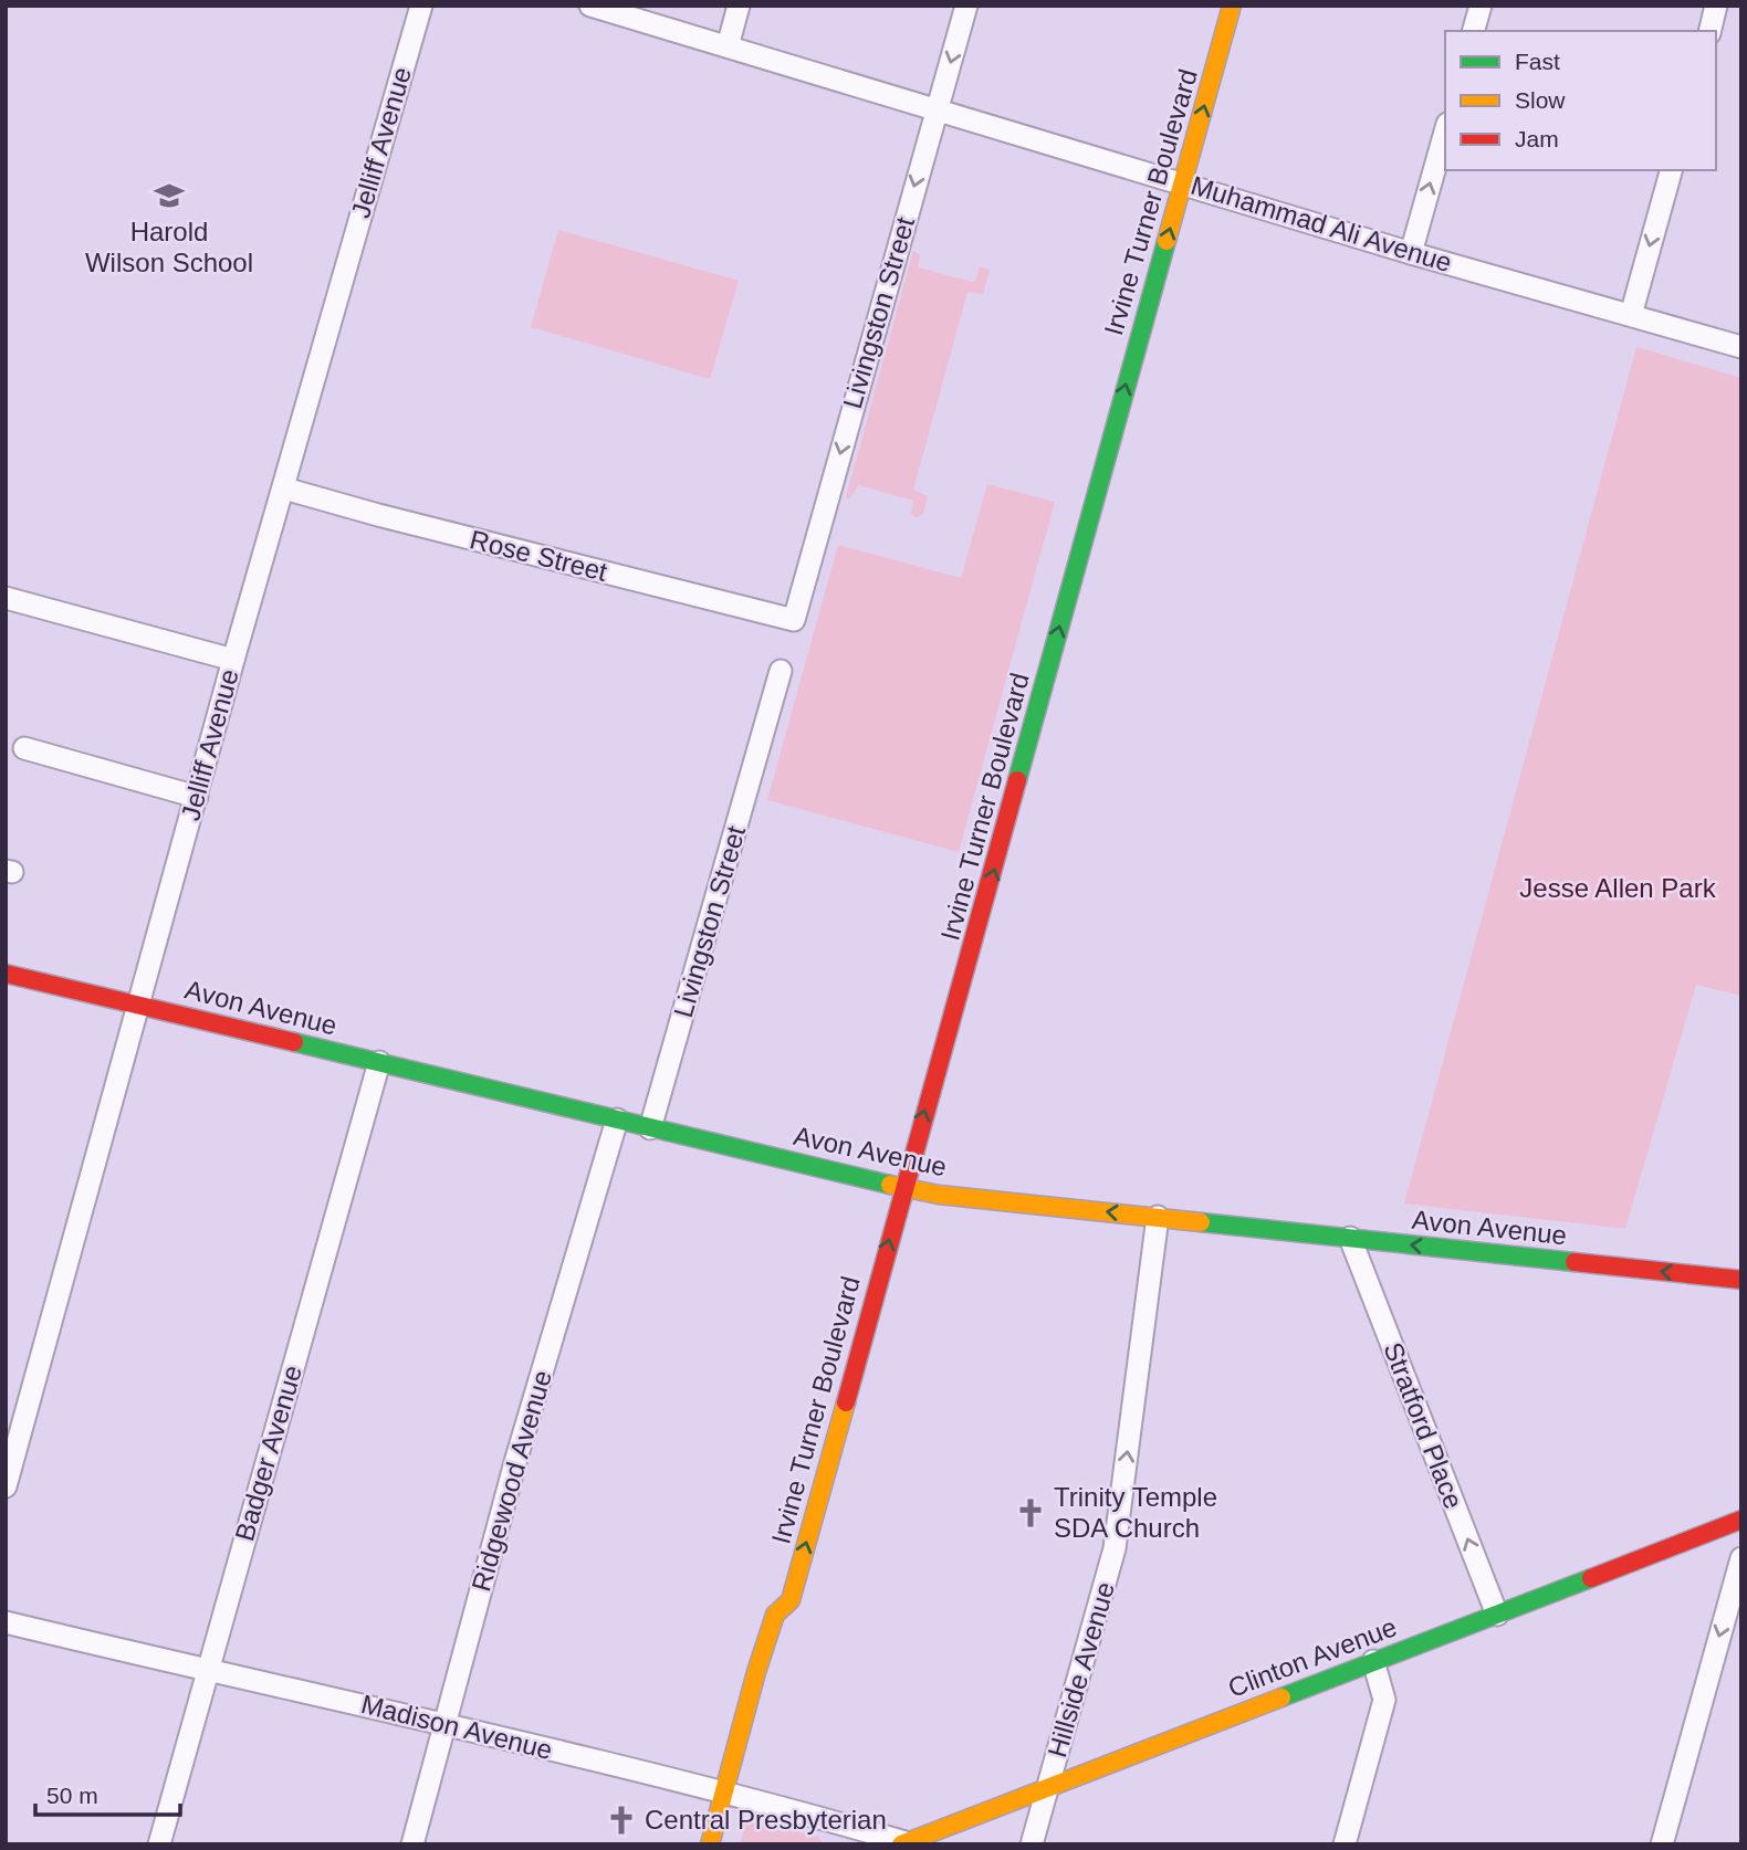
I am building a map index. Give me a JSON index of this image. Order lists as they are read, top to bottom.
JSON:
{
  "streets": {
    "main road": ["Irvine Turner Boulevard", "Avon Avenue", "Clinton Avenue"],
    "street": [
      "Jelliff Avenue",
      "Muhammad Ali Avenue",
      "Livingston Street",
      "Rose Street",
      "Stratford Place",
      "Badger Avenue",
      "Ridgewood Avenue",
      "Hillside Avenue",
      "Madison Avenue"
    ]
  },
  "crossings": [
    ["Jelliff Avenue", "Rose Street"],
    ["Jelliff Avenue", "Avon Avenue"],
    ["Irvine Turner Boulevard", "Muhammad Ali Avenue"],
    ["Irvine Turner Boulevard", "Avon Avenue"],
    ["Irvine Turner Boulevard", "Madison Avenue"],
    ["Muhammad Ali Avenue", "Livingston Street"],
    ["Livingston Street", "Rose Street"],
    ["Livingston Street", "Avon Avenue"],
    ["Avon Avenue", "Stratford Place"],
    ["Avon Avenue", "Badger Avenue"],
    ["Avon Avenue", "Ridgewood Avenue"],
    ["Avon Avenue", "Hillside Avenue"],
    ["Stratford Place", "Clinton Avenue"],
    ["Badger Avenue", "Madison Avenue"],
    ["Ridgewood Avenue", "Madison Avenue"],
    ["Clinton Avenue", "Hillside Avenue"],
    ["Clinton Avenue", "Madison Avenue"]
  ],
  "one_way": [
    "Irvine Turner Boulevard",
    "Livingston Street",
    "Avon Avenue",
    "Stratford Place",
    "Hillside Avenue"
  ],
  "parks": ["Jesse Allen Park"],
  "places": {
    "school or university": ["Harold Wilson School"],
    "church": ["Trinity Temple SDA Church", "Central Presbyterian"]
  },
  "legend": ["Fast", "Slow", "Jam"],
  "scale_bar": "50 m"
}
